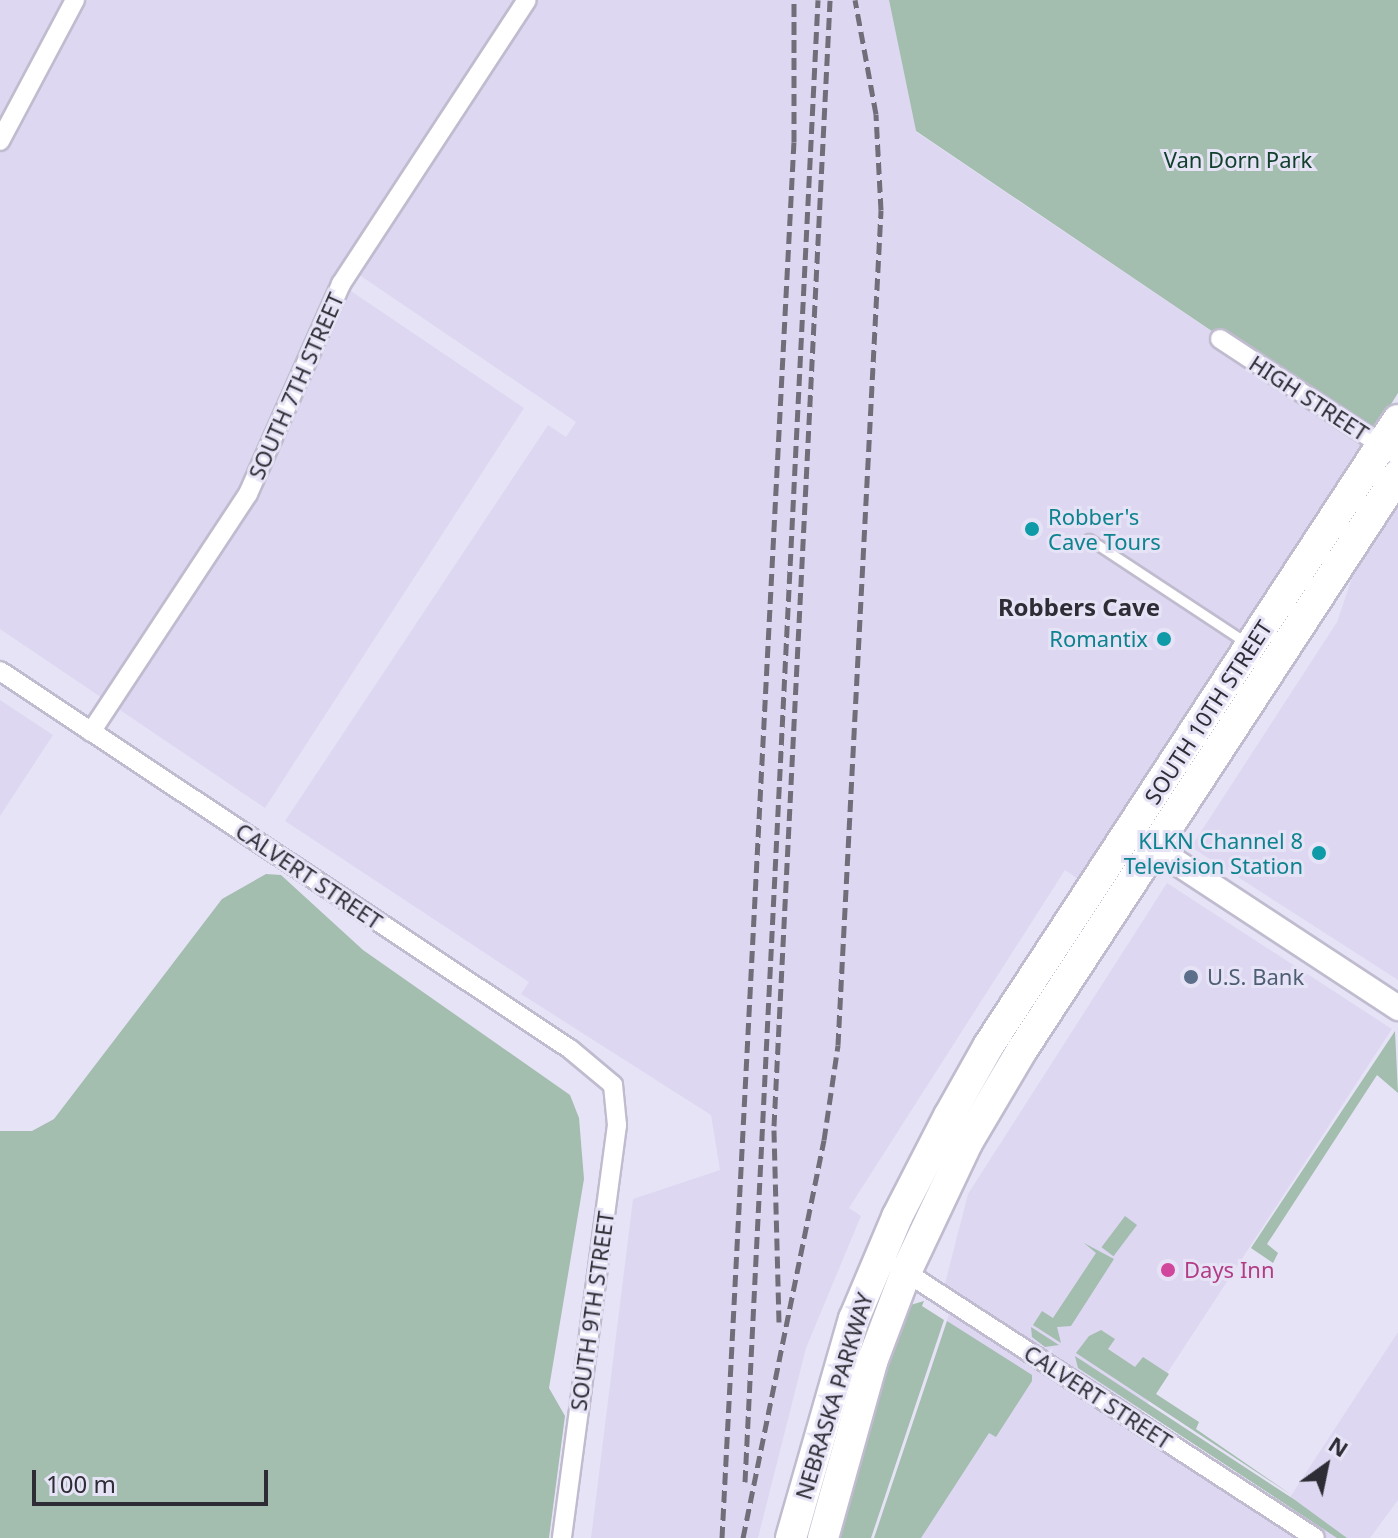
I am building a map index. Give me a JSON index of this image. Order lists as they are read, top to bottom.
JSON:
{
  "streets": {
    "main road": ["SOUTH 10TH STREET", "NEBRASKA PARKWAY"],
    "street": [
      "SOUTH 7TH STREET",
      "HIGH STREET",
      "CALVERT STREET",
      "SOUTH 9TH STREET"
    ]
  },
  "crossings": [
    ["SOUTH 7TH STREET", "CALVERT STREET"],
    ["HIGH STREET", "SOUTH 10TH STREET"],
    ["SOUTH 10TH STREET", "CALVERT STREET"],
    ["SOUTH 10TH STREET", "NEBRASKA PARKWAY"],
    ["CALVERT STREET", "SOUTH 9TH STREET"],
    ["CALVERT STREET", "NEBRASKA PARKWAY"]
  ],
  "districts": ["Robbers Cave"],
  "parks": ["Van Dorn Park"],
  "places": [
    "Robber's Cave Tours",
    "Romantix",
    "KLKN Channel 8 Television Station",
    "U.S. Bank",
    "Days Inn"
  ],
  "scale_bar": "100 m",
  "north": "top right"
}
